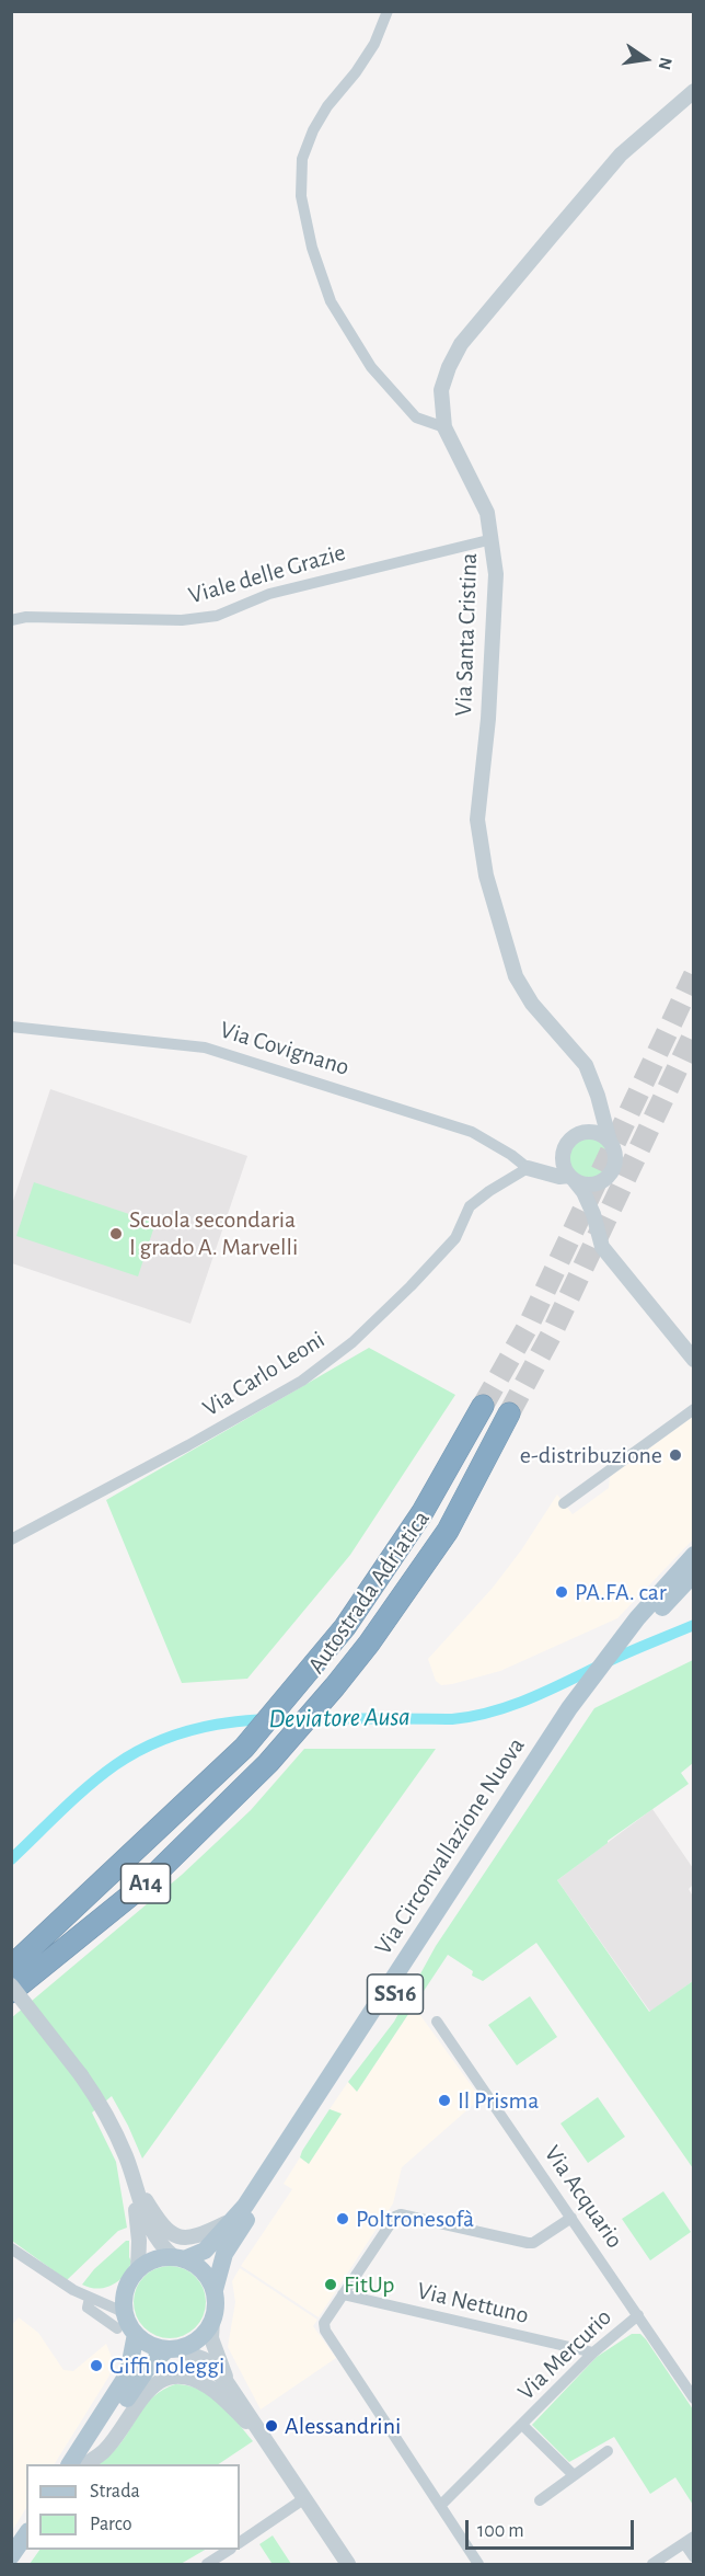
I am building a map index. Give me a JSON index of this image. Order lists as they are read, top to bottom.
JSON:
{
  "streets": {
    "highway": ["Autostrada Adriatica", "A14"],
    "main road": ["Via Circonvallazione Nuova", "SS16"],
    "street": [
      "Viale delle Grazie",
      "Via Santa Cristina",
      "Via Covignano",
      "Via Carlo Leoni",
      "Via Acquario",
      "Via Nettuno",
      "Via Mercurio"
    ]
  },
  "crossings": [
    ["Viale delle Grazie", "Via Santa Cristina"],
    ["Via Covignano", "Via Carlo Leoni"],
    ["Via Acquario", "Via Mercurio"],
    ["Via Nettuno", "Via Mercurio"]
  ],
  "water": ["Deviatore Ausa"],
  "places": [
    "Scuola secondaria I grado A. Marvelli",
    "e-distribuzione",
    "PA.FA. car",
    "Il Prisma",
    "Poltronesofà",
    "FitUp",
    "Giffi noleggi",
    "Alessandrini"
  ],
  "legend": ["Strada", "Parco"],
  "scale_bar": "100 m",
  "north": "right"
}
